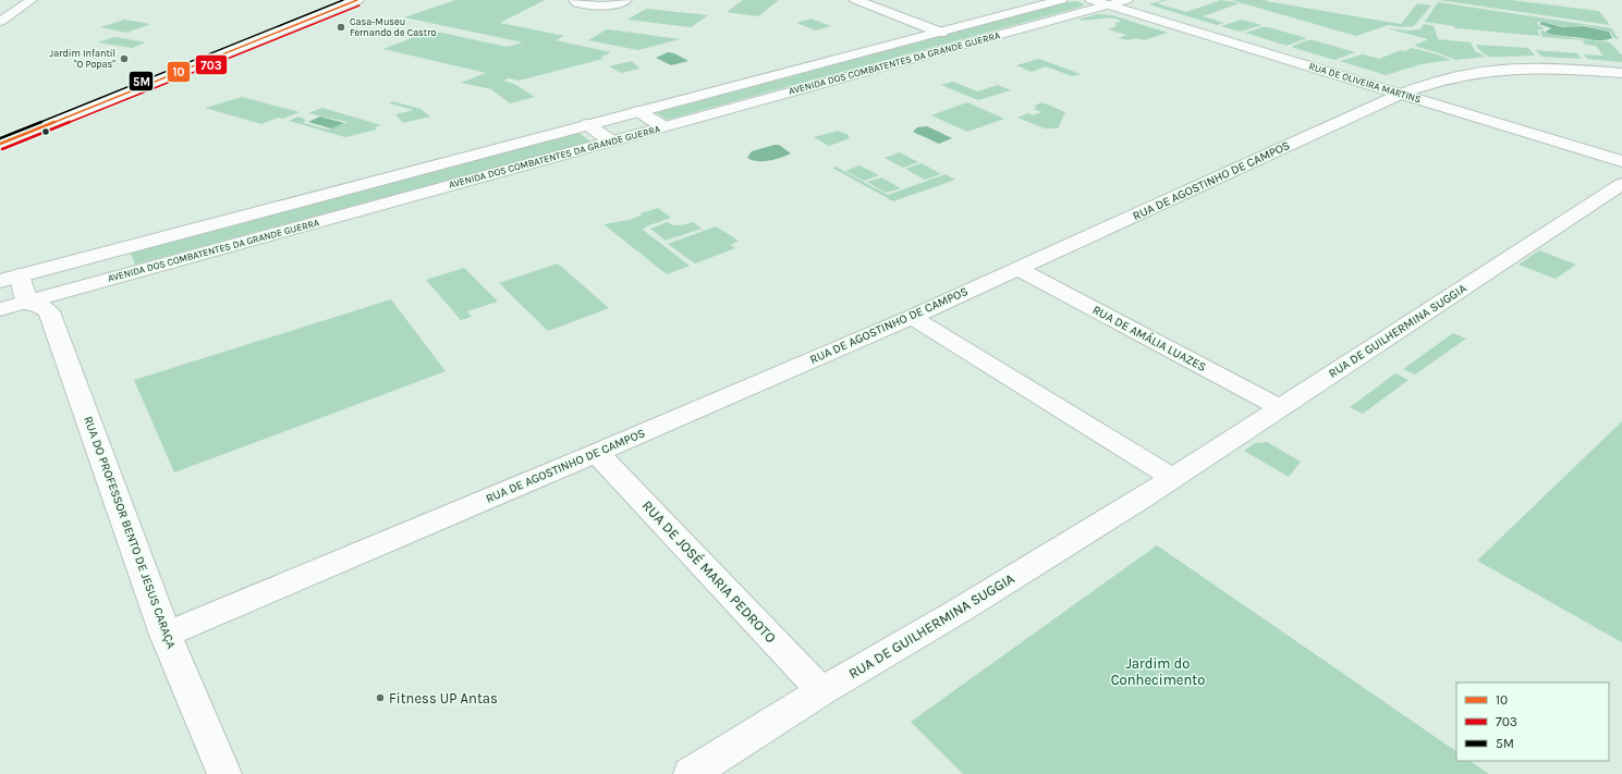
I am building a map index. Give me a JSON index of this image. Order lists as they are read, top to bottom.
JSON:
{
  "streets": {
    "street": [
      "AVENIDA DOS COMBATENTES DA GRANDE GUERRA",
      "RUA DE OLIVEIRA MARTINS",
      "RUA DE AGOSTINHO DE CAMPOS",
      "RUA DE GUILHERMINA SUGGIA",
      "RUA DE AMÁLIA LUAZES",
      "RUA DO PROFESSOR BENTO DE JESUS CARAÇA",
      "RUA DE JOSÉ MARIA PEDROTO"
    ]
  },
  "crossings": [
    ["AVENIDA DOS COMBATENTES DA GRANDE GUERRA", "RUA DE OLIVEIRA MARTINS"],
    ["AVENIDA DOS COMBATENTES DA GRANDE GUERRA", "RUA DO PROFESSOR BENTO DE JESUS CARAÇA"],
    ["RUA DE OLIVEIRA MARTINS", "RUA DE AGOSTINHO DE CAMPOS"],
    ["RUA DE AGOSTINHO DE CAMPOS", "RUA DE AMÁLIA LUAZES"],
    ["RUA DE AGOSTINHO DE CAMPOS", "RUA DO PROFESSOR BENTO DE JESUS CARAÇA"],
    ["RUA DE AGOSTINHO DE CAMPOS", "RUA DE JOSÉ MARIA PEDROTO"],
    ["RUA DE GUILHERMINA SUGGIA", "RUA DE AMÁLIA LUAZES"],
    ["RUA DE GUILHERMINA SUGGIA", "RUA DE JOSÉ MARIA PEDROTO"]
  ],
  "parks": ["Jardim do Conhecimento"],
  "places": ["Casa-Museu Fernando de Castro", "Jardim Infantil \"O Popas\"", "Fitness UP Antas"],
  "lines": ["transit line 10", "transit line 5M", "transit line 703"],
  "legend": ["10", "703", "5M"]
}
